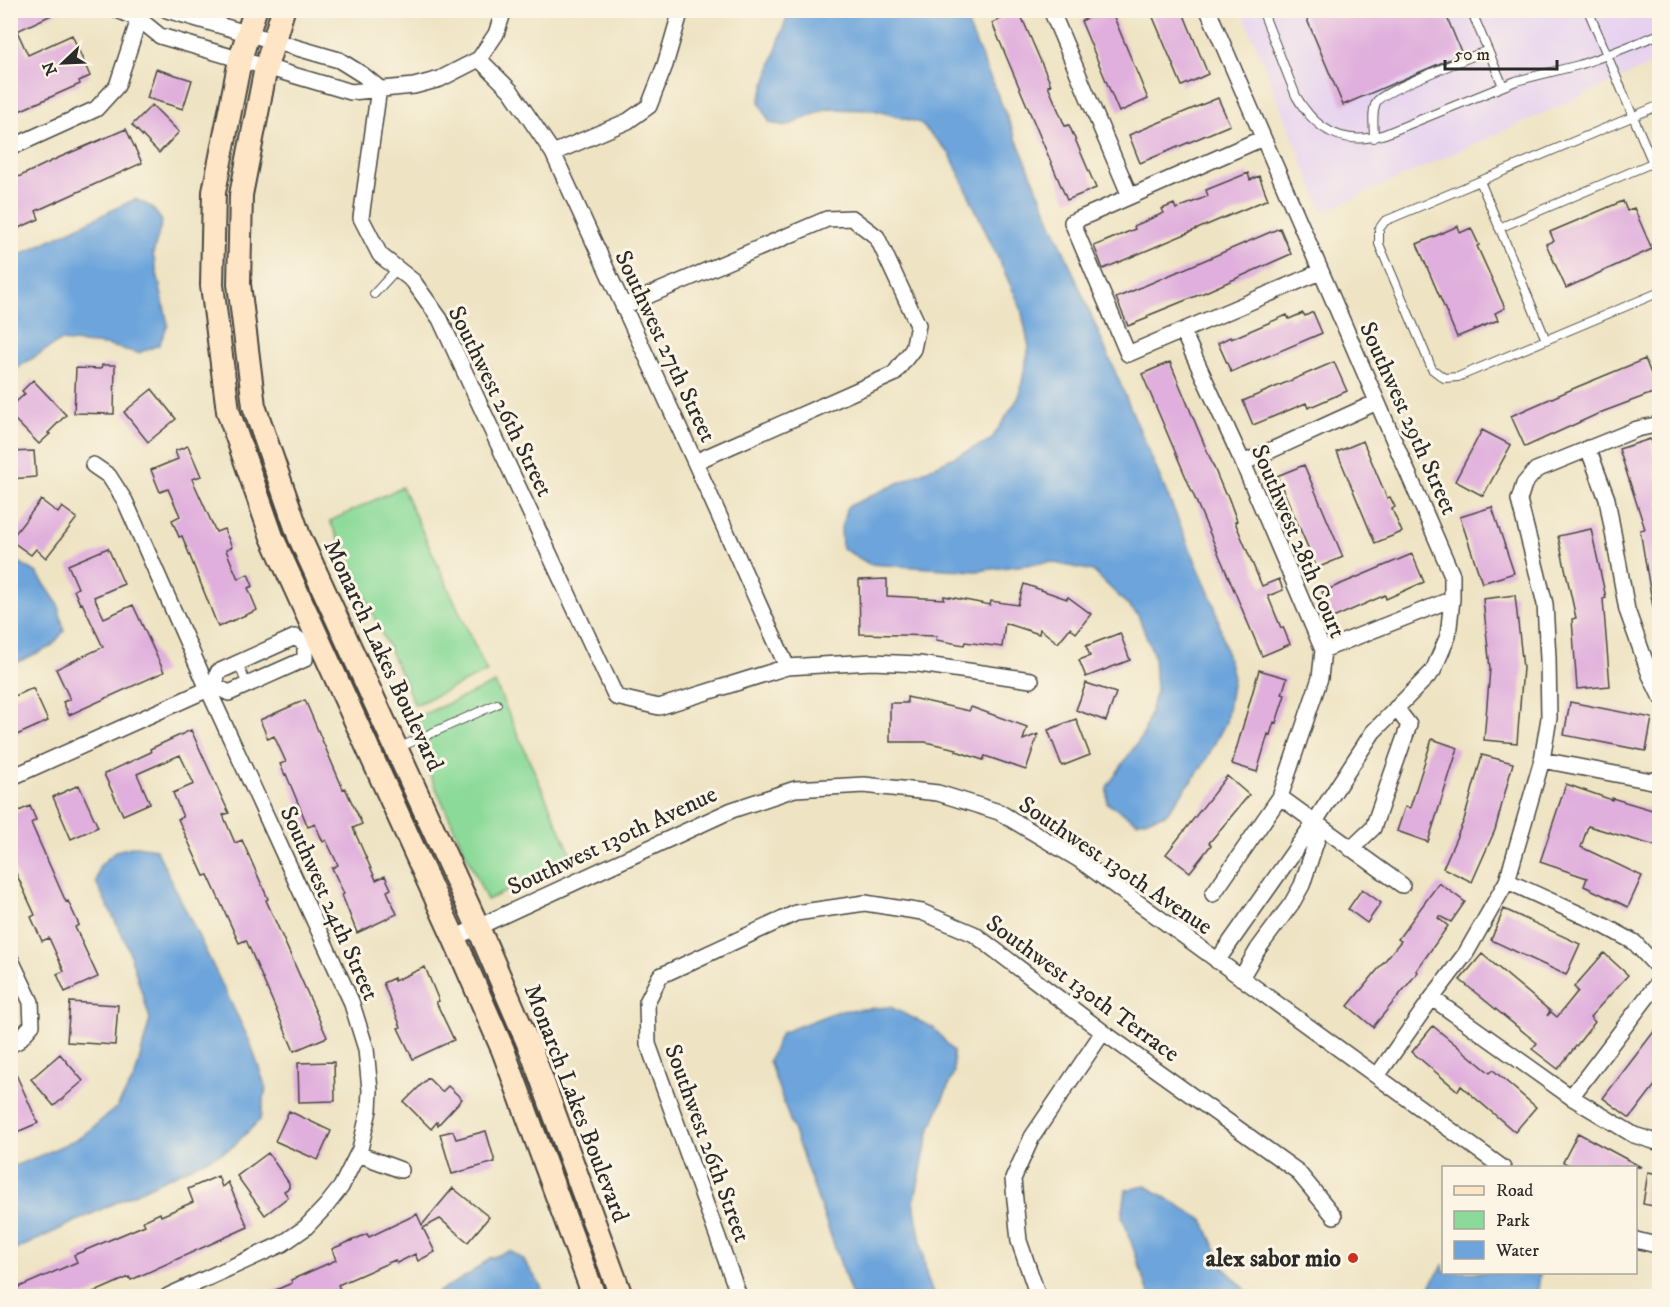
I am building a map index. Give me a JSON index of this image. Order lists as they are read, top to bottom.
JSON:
{
  "streets": {
    "street": [
      "Southwest 27th Street",
      "Southwest 26th Street",
      "Southwest 29th Street",
      "Southwest 28th Court",
      "Monarch Lakes Boulevard",
      "Southwest 130th Avenue",
      "Southwest 24th Street",
      "Southwest 130th Terrace"
    ]
  },
  "crossings": [
    ["Southwest 27th Street", "Southwest 26th Street"],
    ["Southwest 26th Street", "Southwest 130th Terrace"],
    ["Southwest 29th Street", "Southwest 130th Avenue"],
    ["Monarch Lakes Boulevard", "Southwest 130th Avenue"]
  ],
  "places": ["alex sabor mio"],
  "legend": ["Road", "Park", "Water"],
  "scale_bar": "50 m",
  "north": "bottom left"
}
